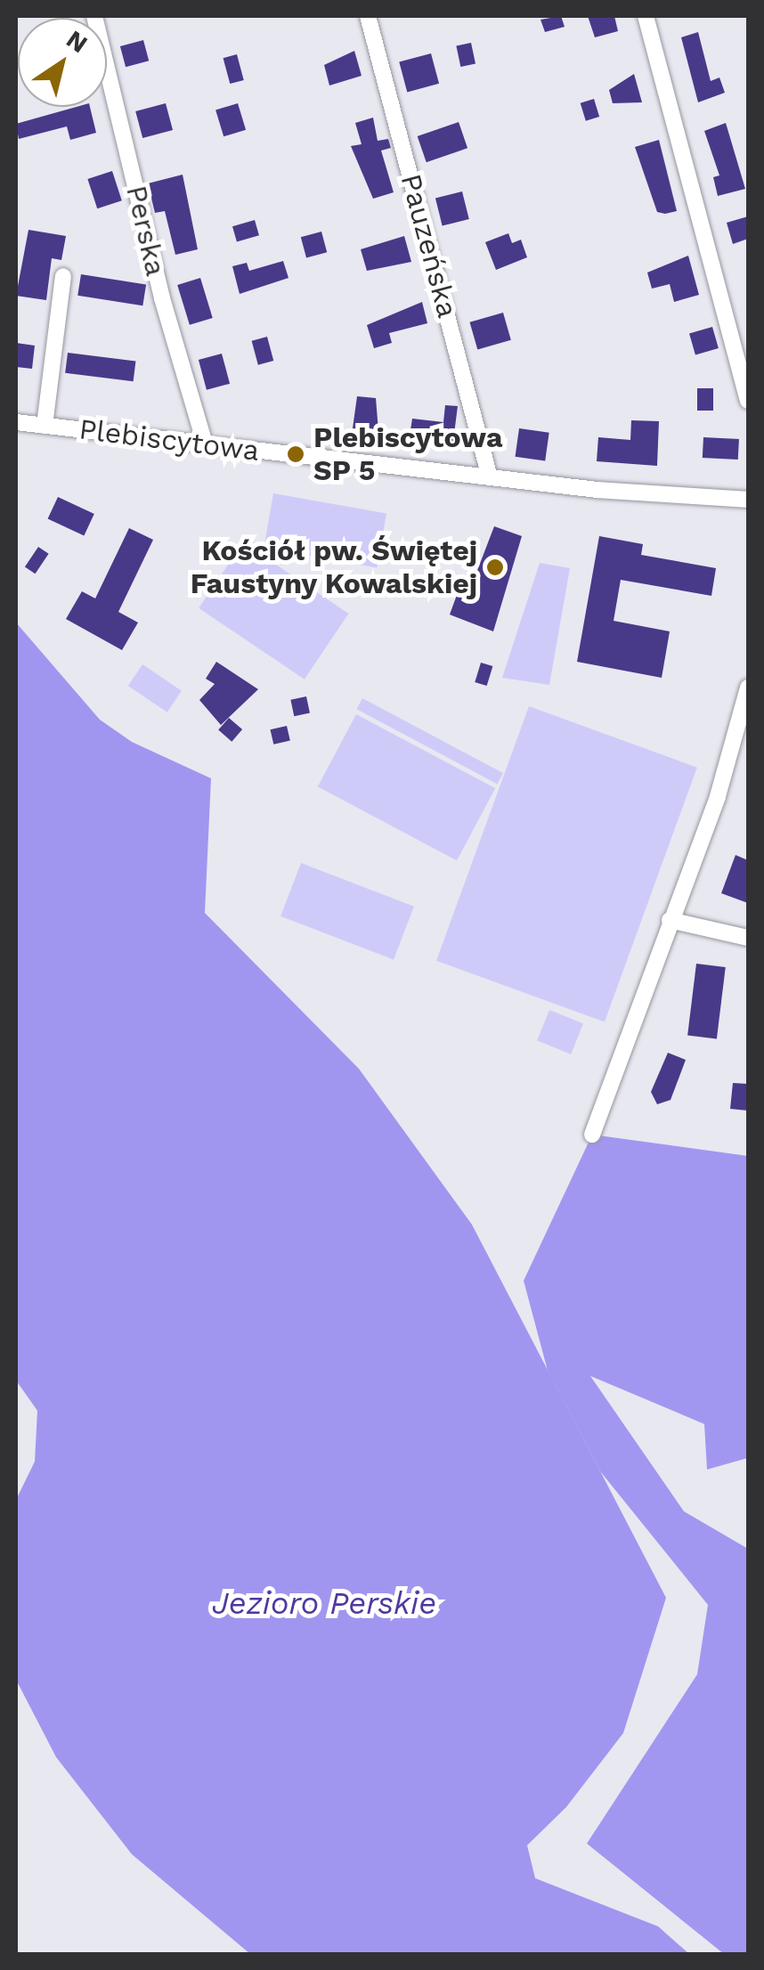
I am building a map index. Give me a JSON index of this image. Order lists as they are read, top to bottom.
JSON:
{
  "streets": {
    "street": ["Perska", "Pauzeńska", "Plebiscytowa"]
  },
  "crossings": [
    ["Perska", "Plebiscytowa"],
    ["Pauzeńska", "Plebiscytowa"]
  ],
  "water": ["Jezioro Perskie"],
  "places": ["Plebiscytowa SP 5", "Kościół pw. Świętej Faustyny Kowalskiej"],
  "north": "top right"
}
